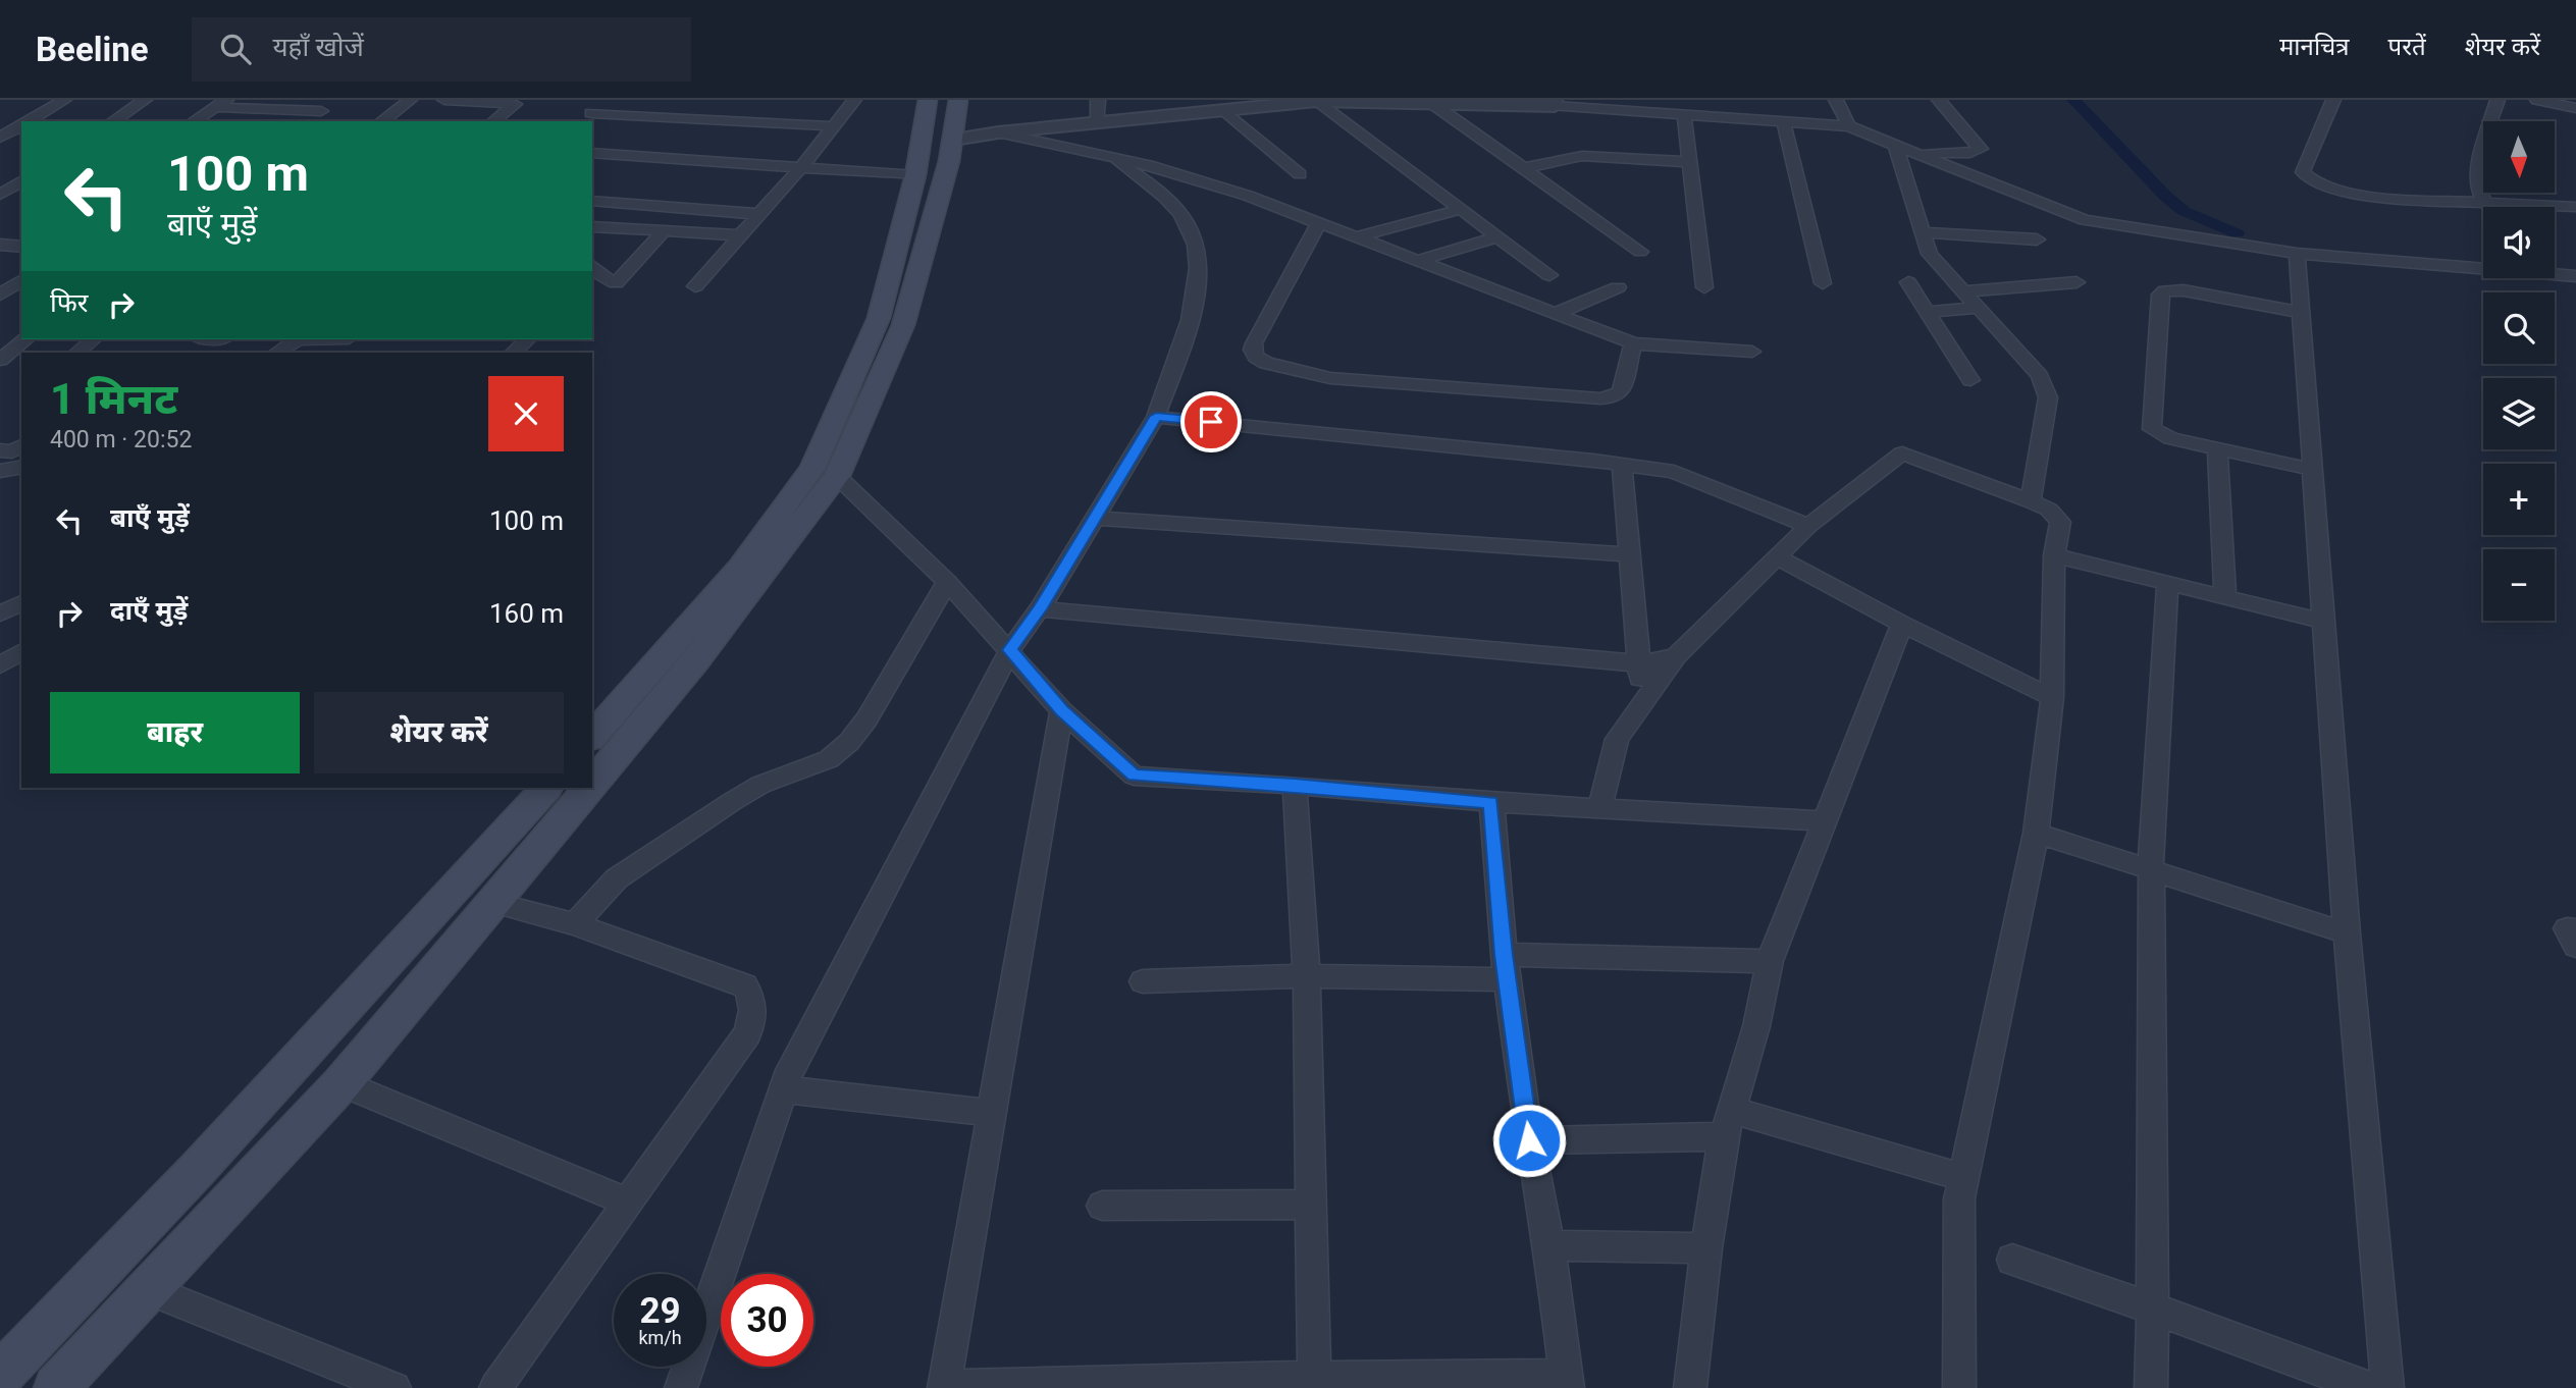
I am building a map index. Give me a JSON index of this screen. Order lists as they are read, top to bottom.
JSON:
{
  "north": "bottom",
  "page": {
    "header": "Beeline",
    "search": "यहाँ खोजें",
    "nav": ["मानचित्र", "परतें", "शेयर करें"],
    "map_buttons": ["+", "−"],
    "turn": ["100 m", "बाएँ मुड़ें"],
    "then": "फिर",
    "heading": ["1 मिनट", "400 m · 20:52"],
    "list": [
      {
        "name": "बाएँ मुड़ें",
        "value": "100 m"
      },
      {
        "name": "दाएँ मुड़ें",
        "value": "160 m"
      }
    ],
    "buttons": ["बाहर", "शेयर करें"],
    "speed": "29 km/h",
    "limit": "30"
  }
}
